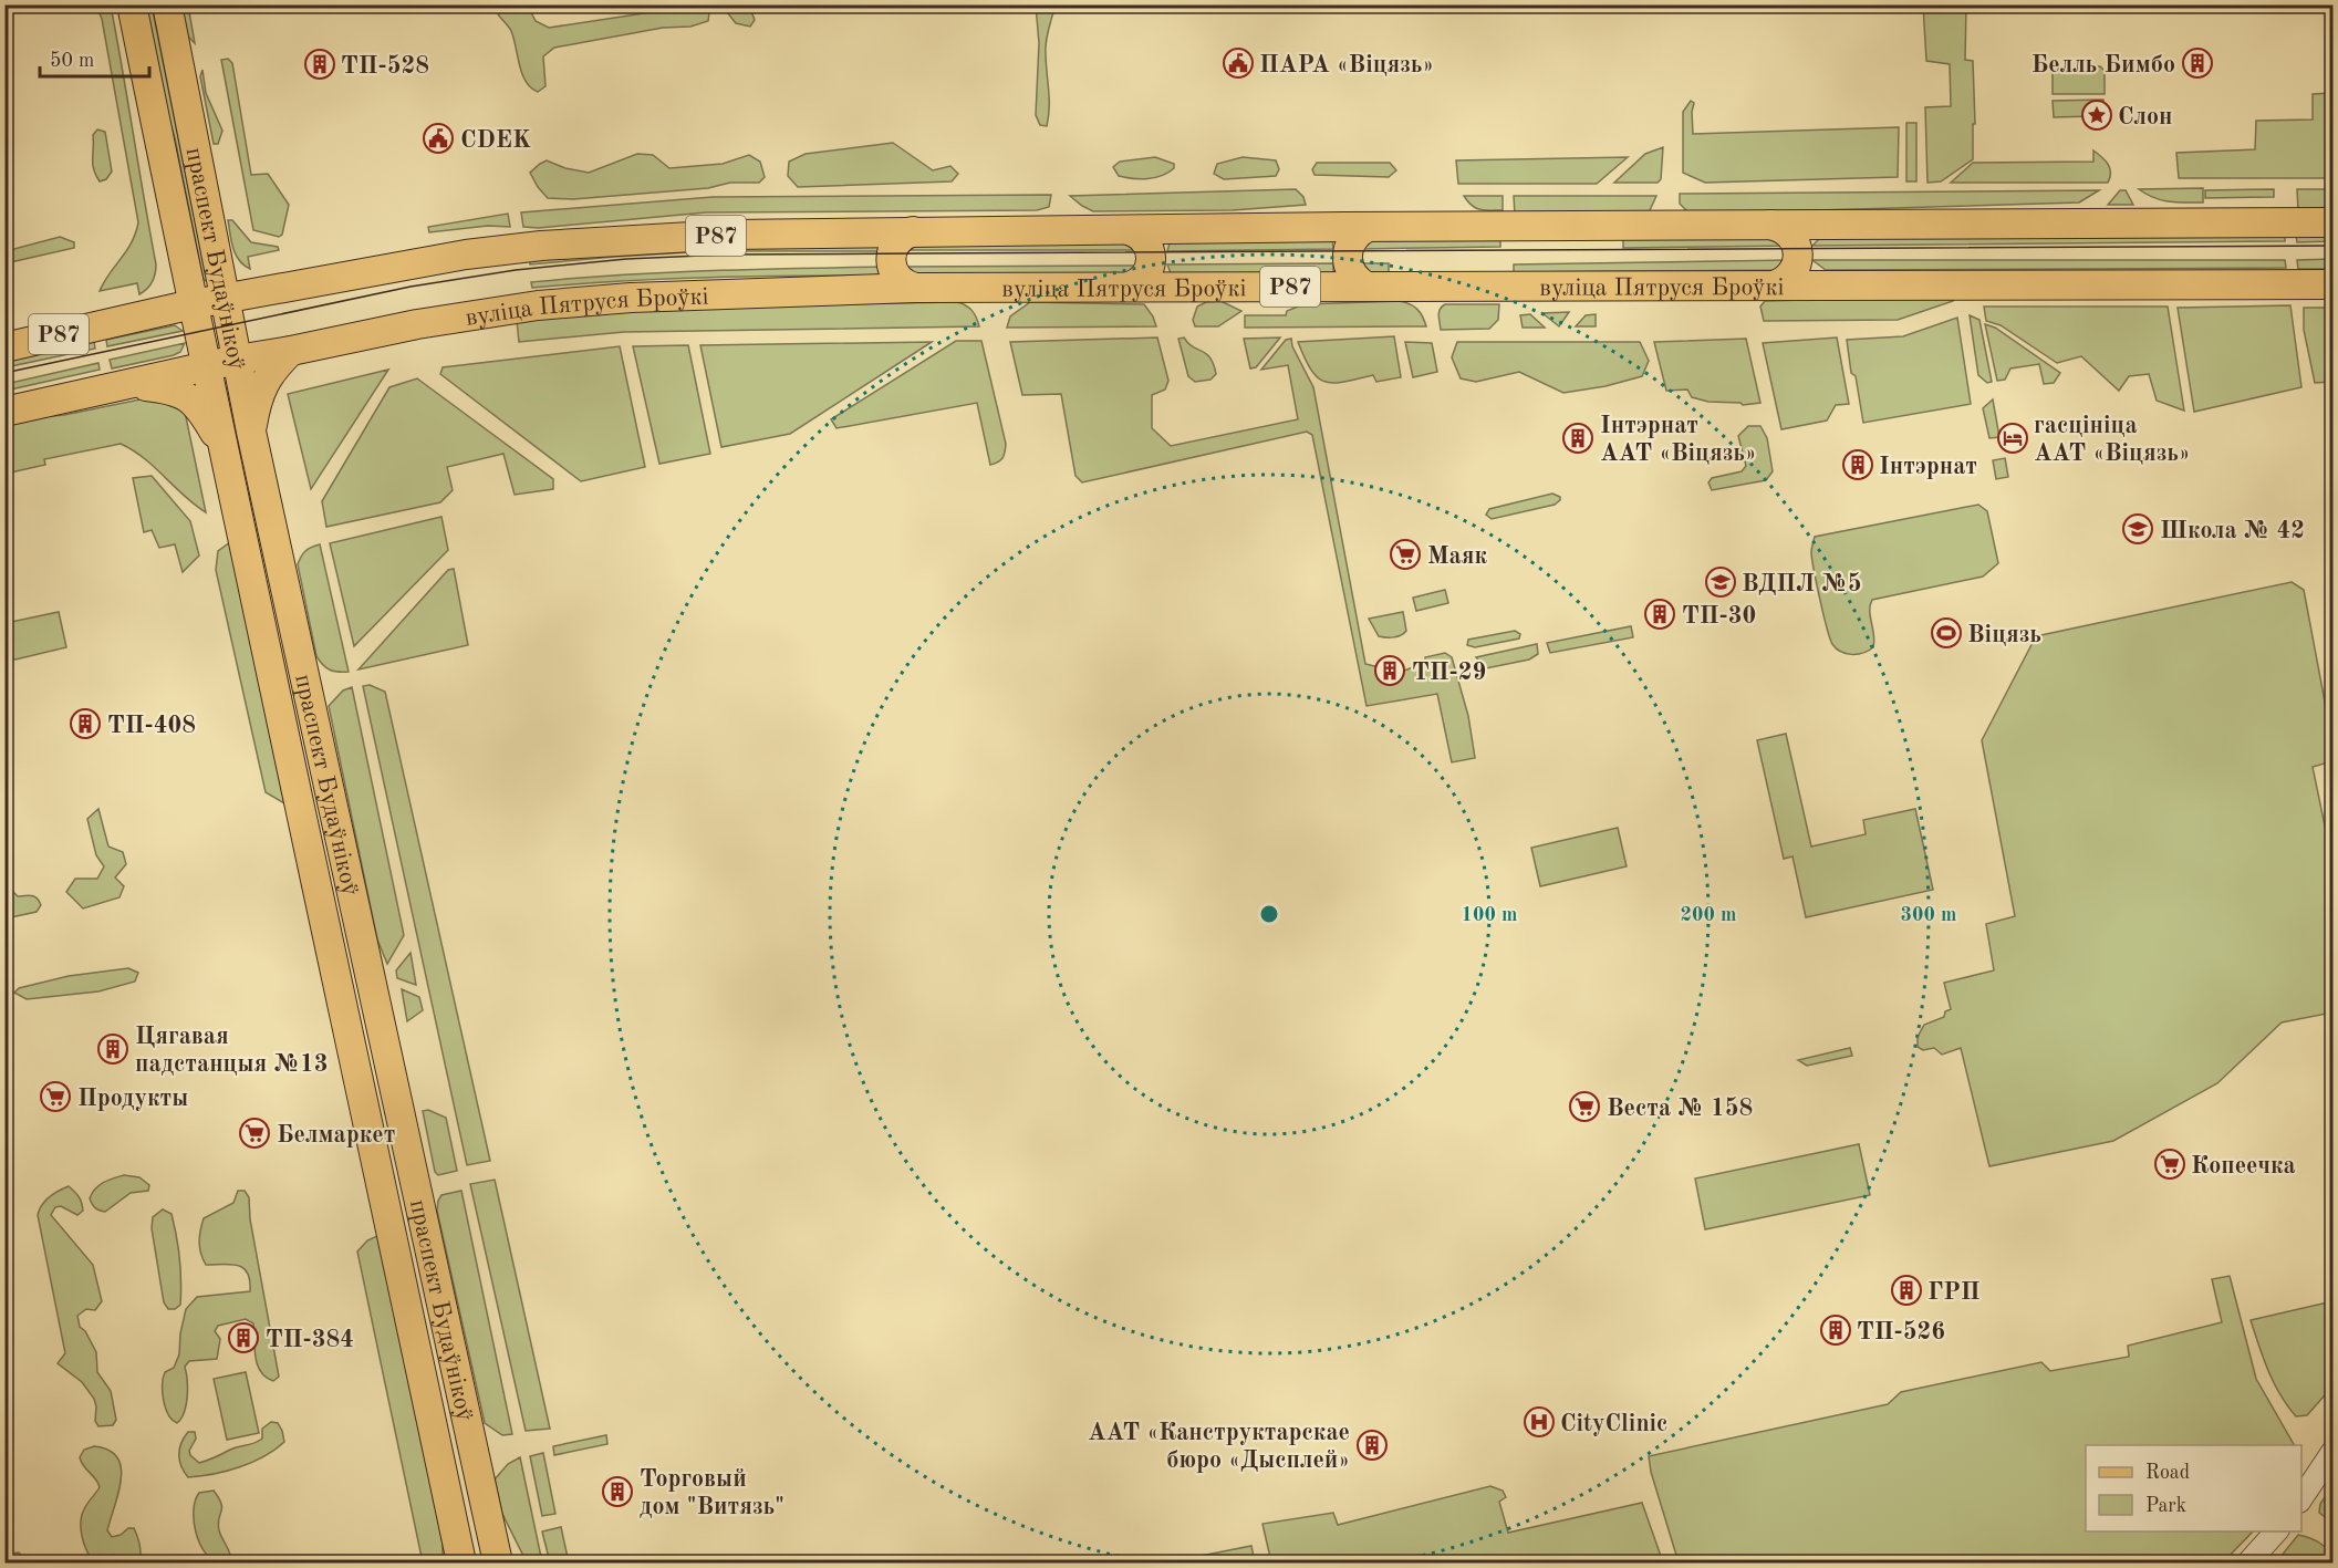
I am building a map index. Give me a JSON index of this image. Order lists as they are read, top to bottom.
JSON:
{
  "streets": {
    "main road": ["Р87", "праспект Будаўнікоў", "вуліца Пятруся Броўкі"]
  },
  "crossings": [
    ["Р87", "праспект Будаўнікоў"],
    ["праспект Будаўнікоў", "вуліца Пятруся Броўкі"]
  ],
  "places": {
    "public building": ["ПАРА «Віцязь»", "CDEK"],
    "building": [
      "Белль Бимбо",
      "ТП-528",
      "Інтэрнат ААТ «Віцязь»",
      "Інтэрнат",
      "ТП-30",
      "ТП-29",
      "ТП-408",
      "Цягавая падстанцыя №13",
      "ГРП",
      "ТП-526",
      "ТП-384",
      "ААТ «Канструктарскае бюро «Дысплей»",
      "Торговый дом \"Витязь\""
    ],
    "place": ["Слон"],
    "hotel": ["гасцініца ААТ «Віцязь»"],
    "school or university": ["Школа № 42", "ВДПЛ №5"],
    "supermarket": [
      "Маяк",
      "Продукты",
      "Веста № 158",
      "Белмаркет",
      "Копеечка"
    ],
    "sports": ["Віцязь"],
    "hospital": ["CityClinic"]
  },
  "legend": ["Road", "Park"],
  "scale_bar": "50 m",
  "rings": ["100 m", "200 m", "300 m"]
}
